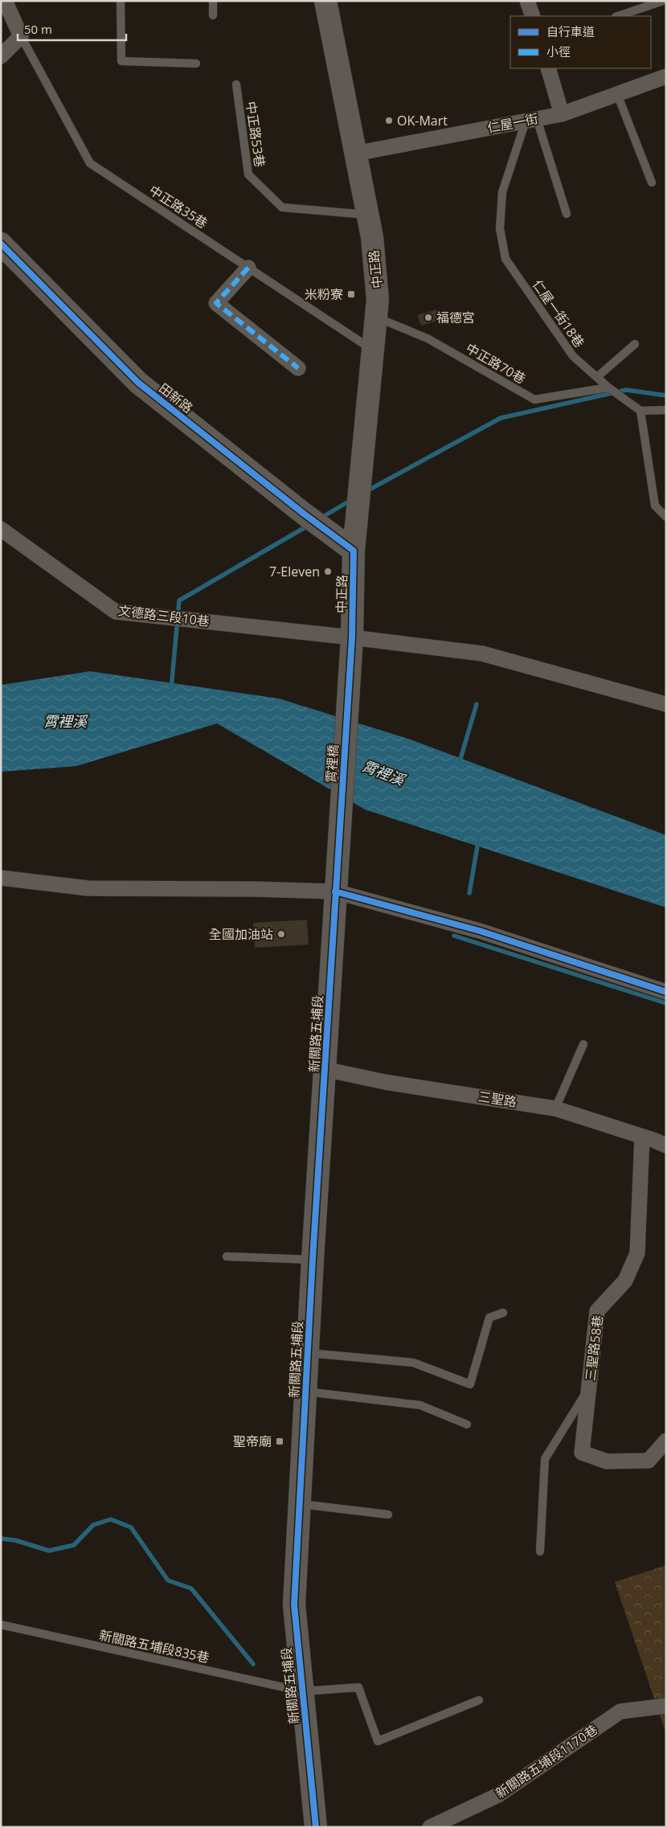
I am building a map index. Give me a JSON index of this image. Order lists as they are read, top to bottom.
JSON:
{
  "streets": {
    "main road": [
      "中正路",
      "田新路",
      "霄裡橋",
      "新關路五埔段"
    ],
    "street": [
      "仁屋一街",
      "文德路三段10巷",
      "三聖路",
      "三聖路58巷",
      "新關路五埔段1170巷"
    ],
    "lane": [
      "中正路53巷",
      "中正路35巷",
      "仁屋一街18巷",
      "中正路70巷",
      "新關路五埔段835巷"
    ]
  },
  "crossings": [
    ["仁屋一街", "中正路"],
    ["仁屋一街", "仁屋一街18巷"],
    ["中正路53巷", "中正路"],
    ["中正路35巷", "中正路"],
    ["中正路", "中正路70巷"],
    ["中正路", "田新路"],
    ["中正路", "文德路三段10巷"],
    ["中正路", "霄裡橋"],
    ["仁屋一街18巷", "中正路70巷"],
    ["文德路三段10巷", "霄裡橋"],
    ["霄裡橋", "新關路五埔段"],
    ["新關路五埔段", "三聖路"],
    ["新關路五埔段", "新關路五埔段835巷"],
    ["三聖路", "三聖路58巷"]
  ],
  "water": ["霄裡溪"],
  "places": {
    "other": [
      "OK-Mart",
      "福德宮",
      "7-Eleven",
      "全國加油站"
    ],
    "transit": ["米粉寮", "聖帝廟"]
  },
  "legend": ["自行車道", "小徑"],
  "scale_bar": "50 m"
}
